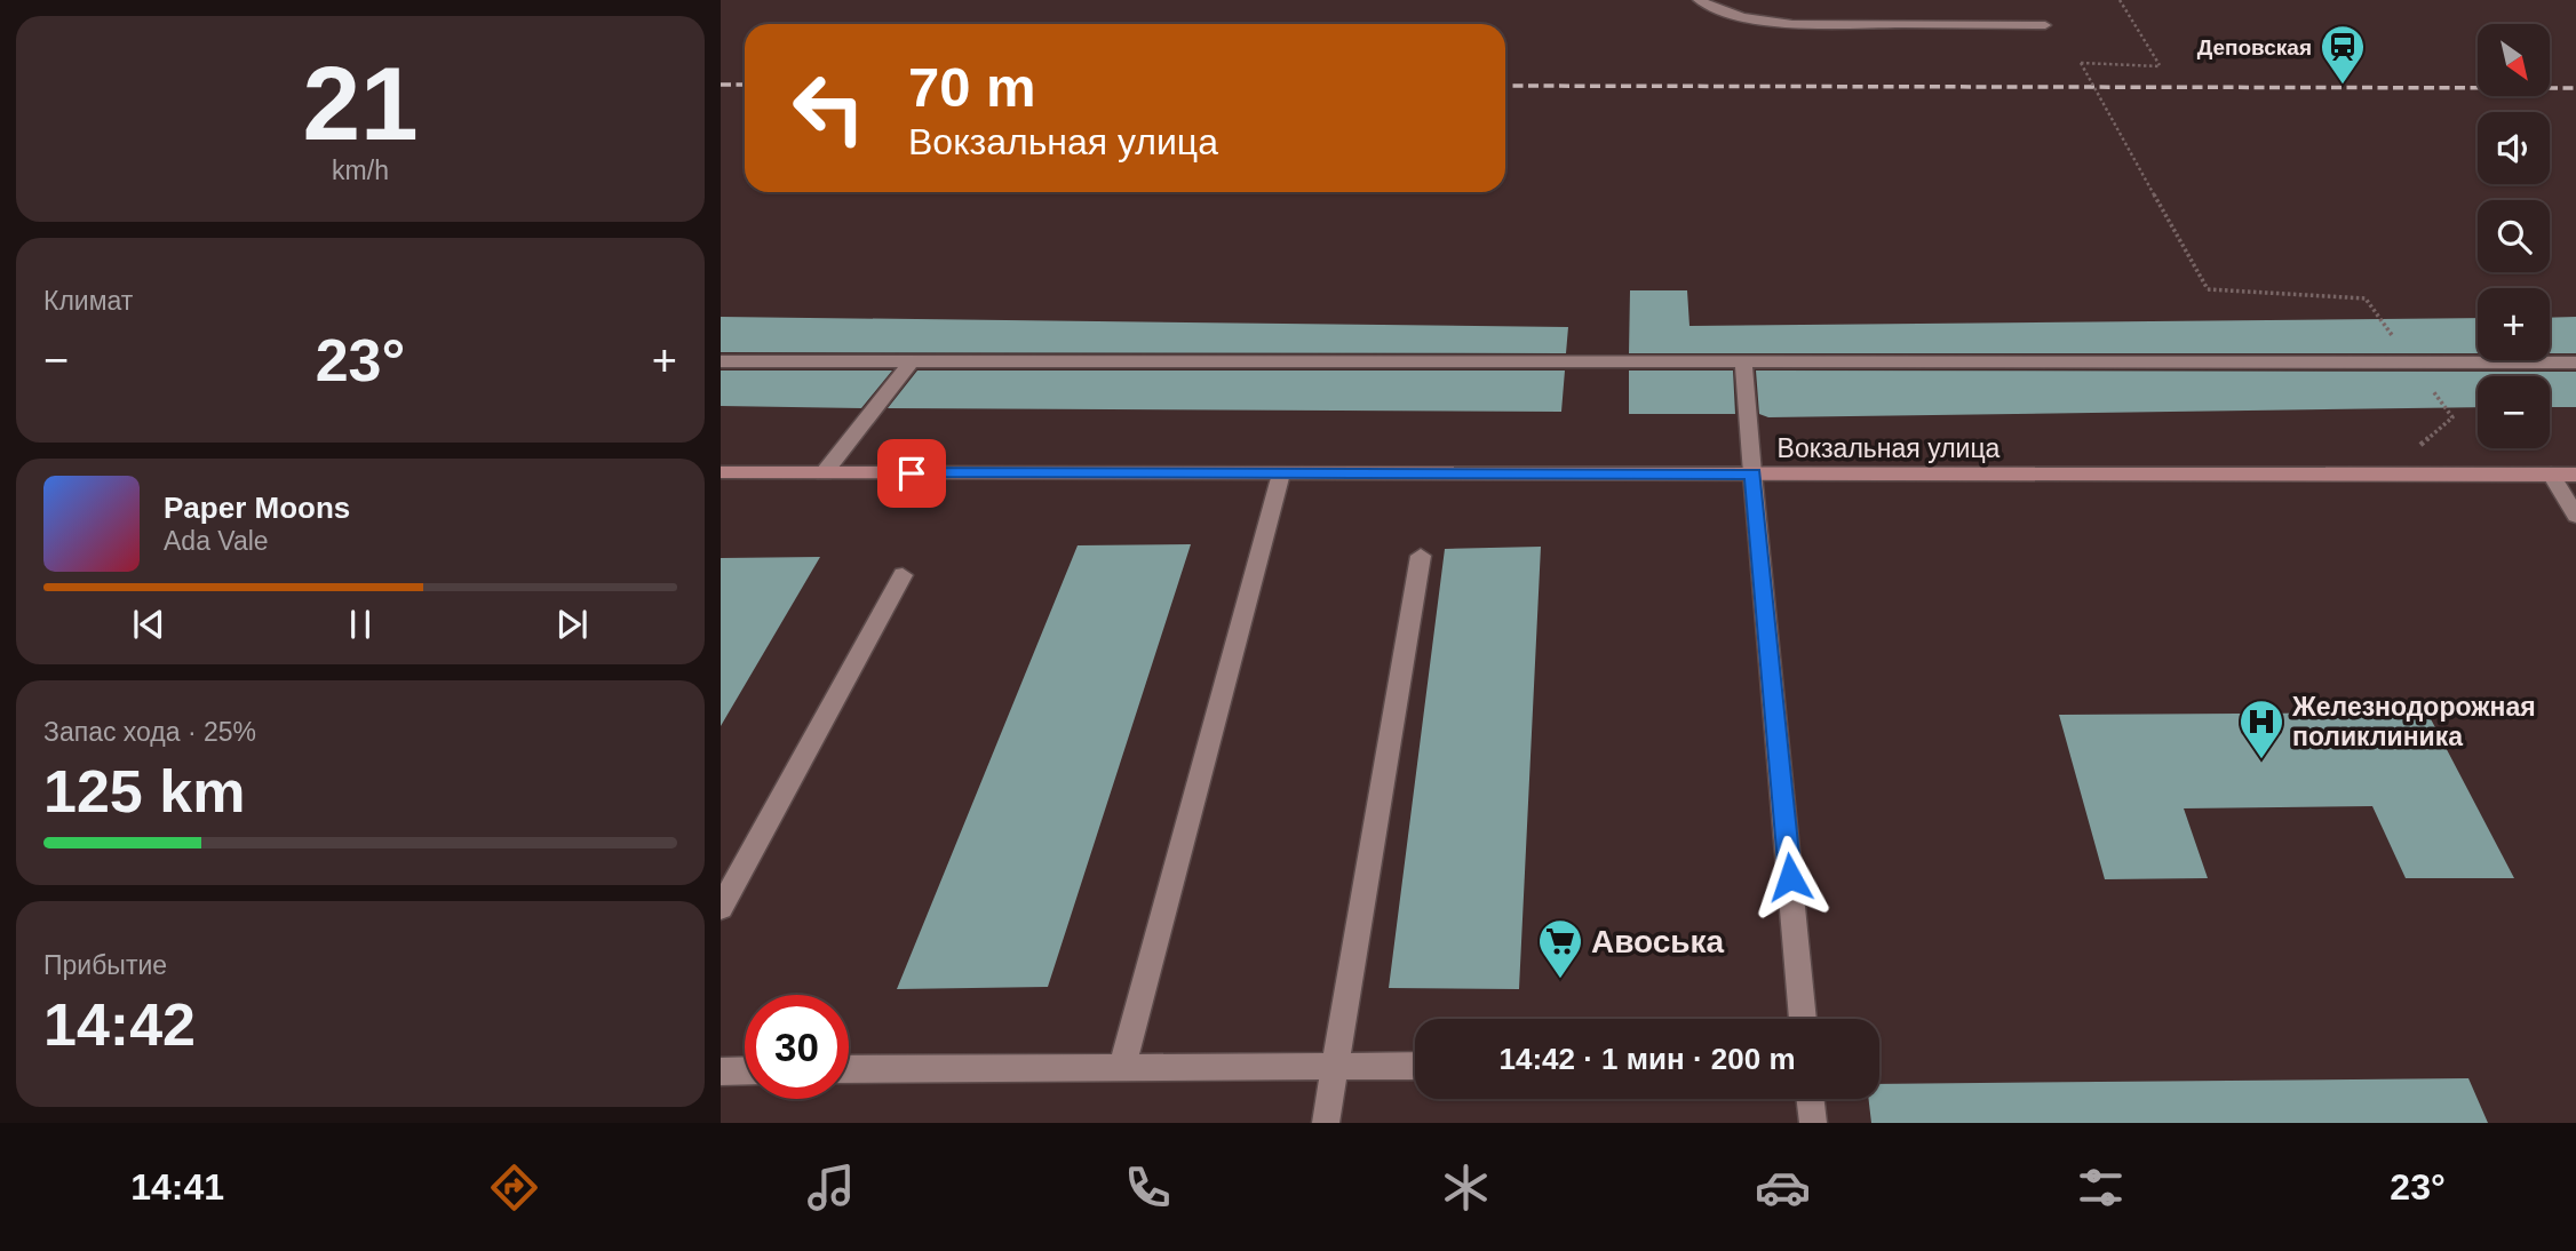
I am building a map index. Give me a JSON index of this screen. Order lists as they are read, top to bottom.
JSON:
{
  "streets": {
    "main road": ["Вокзальная улица"]
  },
  "places": {
    "station": ["Деповская"],
    "hospital": ["Железнодорожная поликлиника"],
    "supermarket": ["Авоська"]
  },
  "north": "bottom right",
  "page": {
    "tile": [
      ["21", "km/h"],
      "Климат",
      ["Запас хода · 25%", "125 km"],
      ["Прибытие", "14:42"]
    ],
    "map_buttons": ["+", "−"],
    "turn": ["70 m", "Вокзальная улица"],
    "heat": ["−", "23°", "+"],
    "song": ["Paper Moons", "Ada Vale"],
    "limit": "30",
    "trip": "14:42 · 1 мин · 200 m",
    "tabs": ["14:41", "23°"]
  }
}
